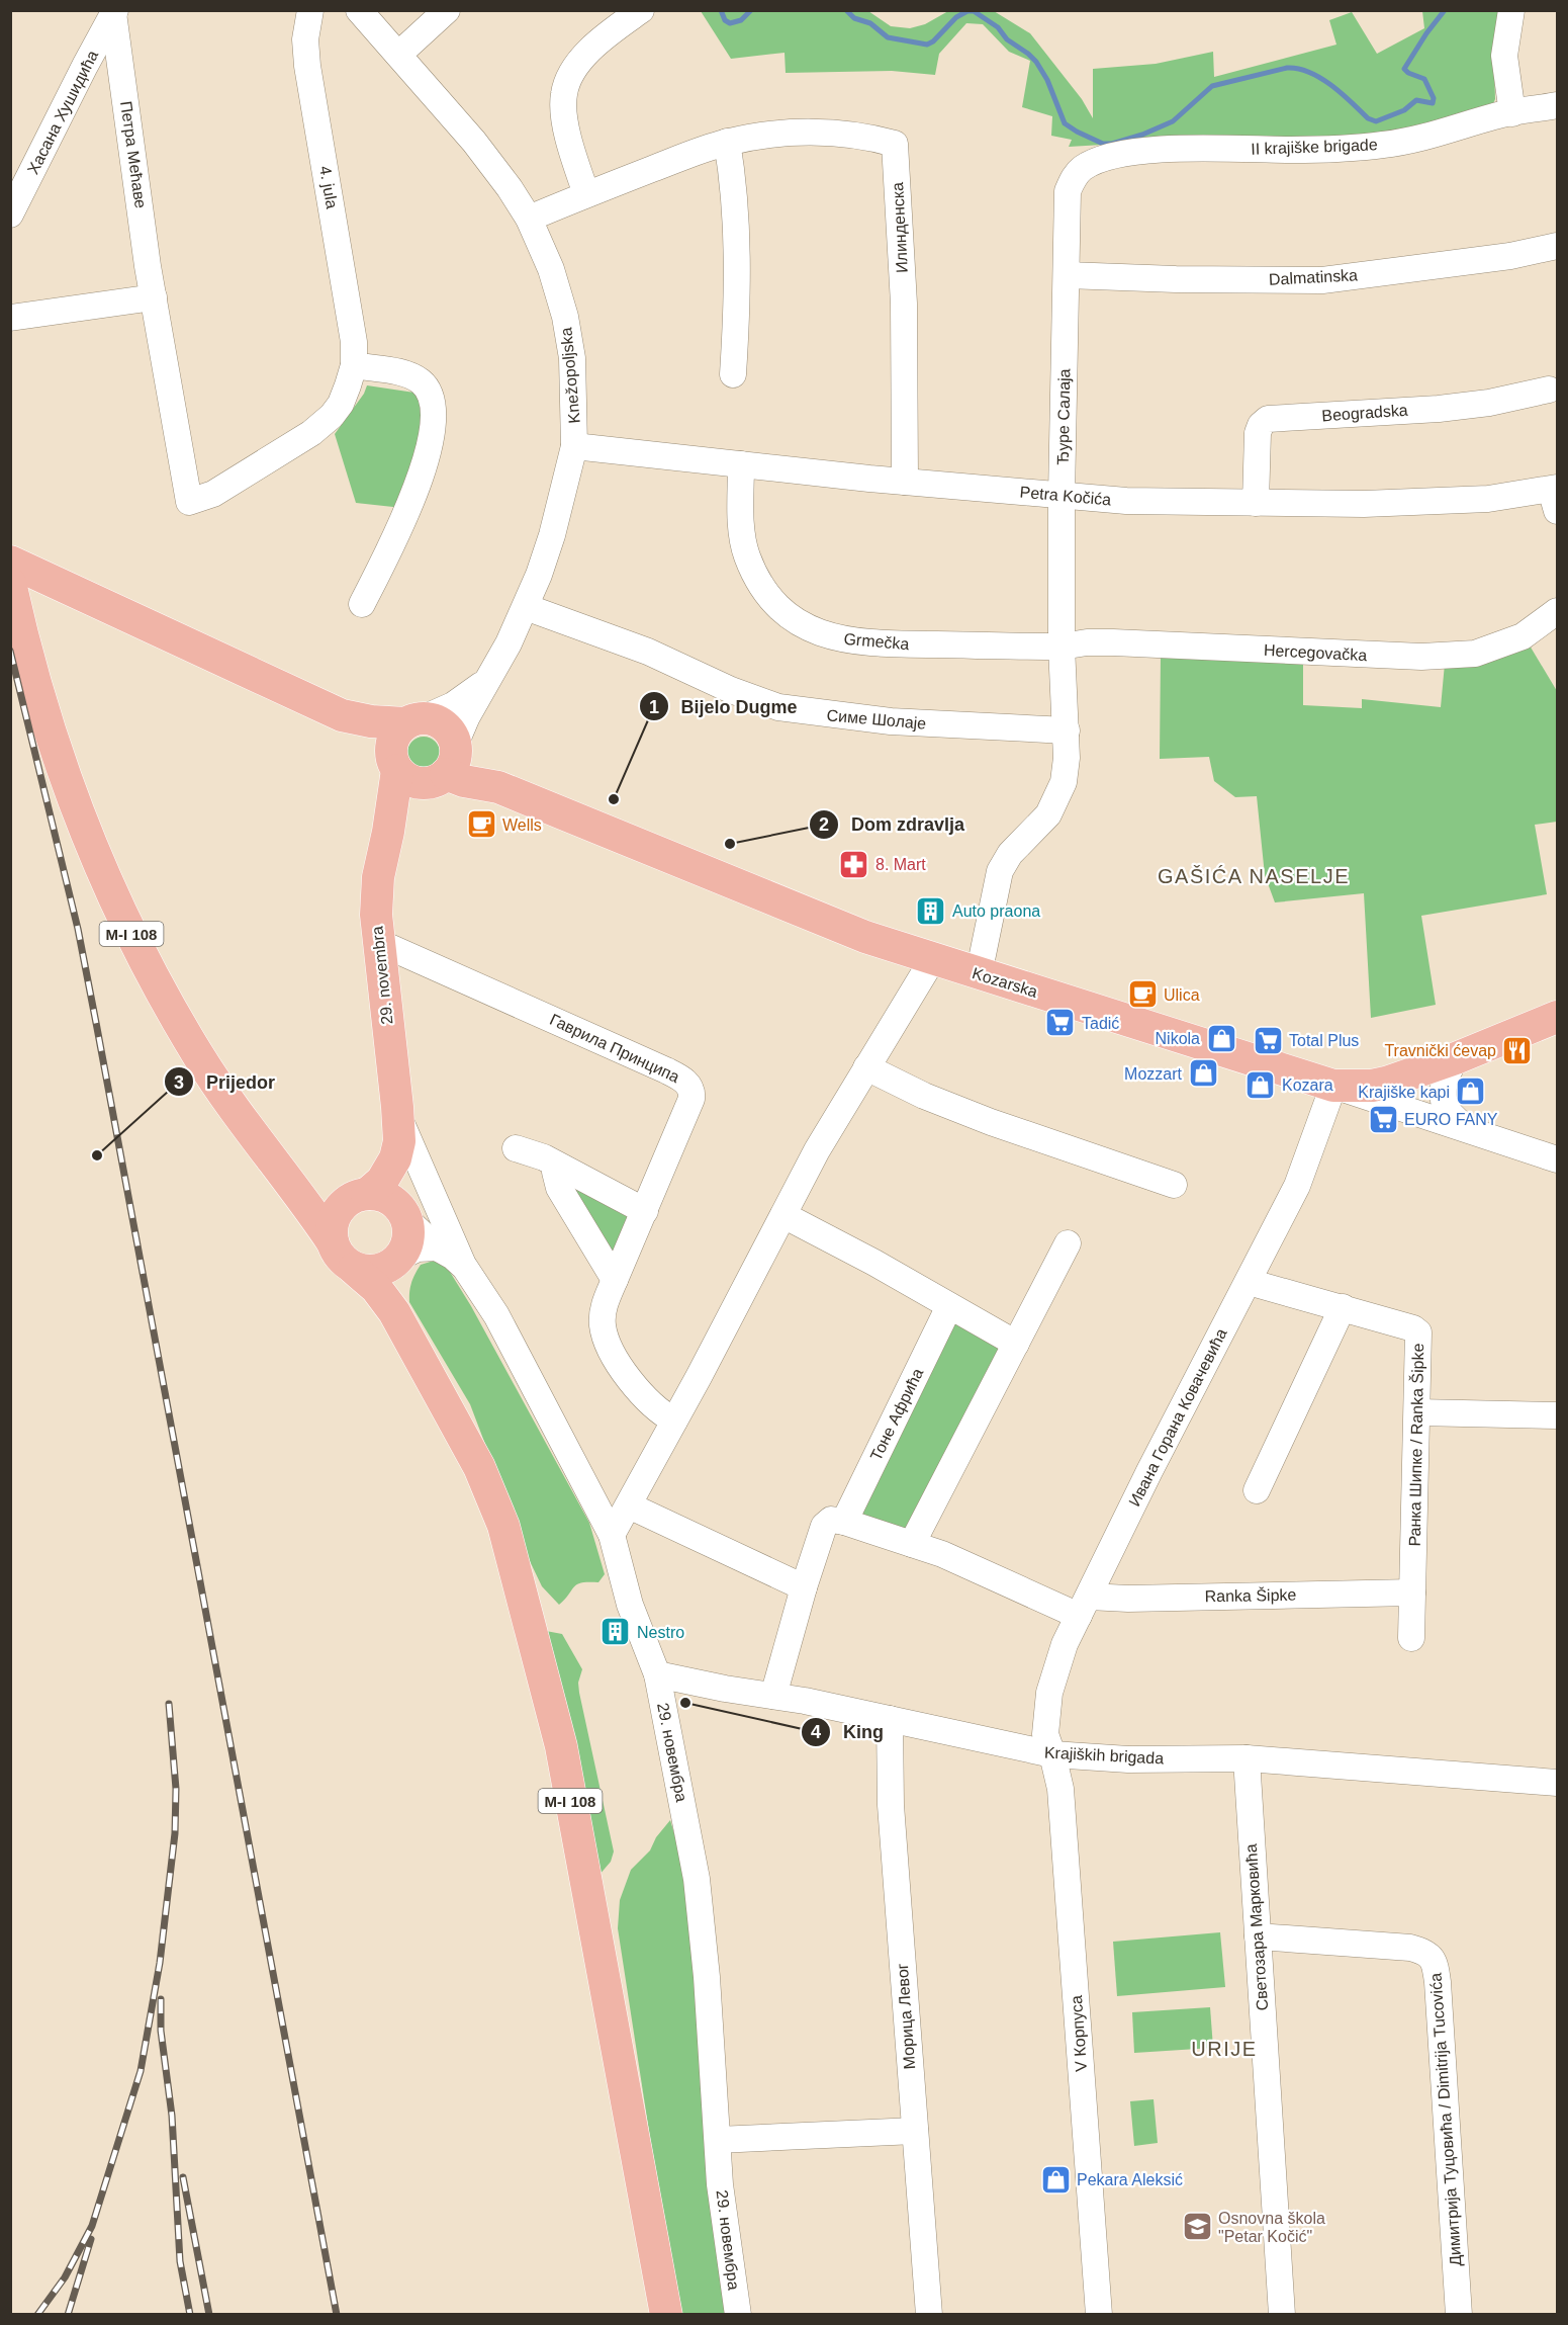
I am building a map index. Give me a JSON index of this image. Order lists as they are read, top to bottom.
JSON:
{
  "streets": {
    "main road": ["M-I 108", "29. novembra", "Kozarska"],
    "street": [
      "Хасана Хушидића",
      "II krajiške brigade",
      "Петра Мећаве",
      "4. jula",
      "Илинденска",
      "Dalmatinska",
      "Knežopoljska",
      "Beogradska",
      "Ђуре Салаја",
      "Petra Kočića",
      "Grmečka",
      "Hercegovačka",
      "Симе Шолаје",
      "Гаврила Принципа",
      "Тоне Афрића",
      "Ивана Горана Ковачевића",
      "Ранка Шипке / Ranka Šipke",
      "Ranka Šipke",
      "29. новембра",
      "Krajiških brigada",
      "Светозара Марковића",
      "Морица Левог",
      "V Корпуса",
      "Димитрија Туцовића / Dimitrija Tucovića"
    ]
  },
  "crossings": [
    ["Хасана Хушидића", "Петра Мећаве"],
    ["II krajiške brigade", "Ђуре Салаја"],
    ["Петра Мећаве", "4. jula"],
    ["Илинденска", "Knežopoljska"],
    ["Илинденска", "Petra Kočića"],
    ["Dalmatinska", "Ђуре Салаја"],
    ["Knežopoljska", "Petra Kočića"],
    ["Knežopoljska", "Симе Шолаје"],
    ["Knežopoljska", "29. novembra"],
    ["Knežopoljska", "Kozarska"],
    ["Beogradska", "Petra Kočića"],
    ["Ђуре Салаја", "Petra Kočića"],
    ["Ђуре Салаја", "Grmečka"],
    ["Ђуре Салаја", "Hercegovačka"],
    ["Ђуре Салаја", "Симе Шолаје"],
    ["Ђуре Салаја", "Kozarska"],
    ["Petra Kočića", "Grmečka"],
    ["Grmečka", "Hercegovačka"],
    ["M-I 108", "29. novembra"],
    ["29. novembra", "Kozarska"],
    ["29. novembra", "Гаврила Принципа"],
    ["29. novembra", "29. новембра"],
    ["Kozarska", "Ивана Горана Ковачевића"],
    ["Ивана Горана Ковачевића", "Ранка Шипке / Ranka Šipke"],
    ["Ивана Горана Ковачевића", "Ranka Šipke"],
    ["Ивана Горана Ковачевића", "Krajiških brigada"],
    ["Ивана Горана Ковачевића", "V Корпуса"],
    ["Ранка Шипке / Ranka Šipke", "Ranka Šipke"],
    ["29. новембра", "Krajiških brigada"],
    ["Krajiških brigada", "Светозара Марковића"],
    ["Krajiških brigada", "Морица Левог"],
    ["Krajiških brigada", "V Корпуса"],
    ["Светозара Марковића", "Димитрија Туцовића / Dimitrija Tucovića"]
  ],
  "districts": ["GAŠIĆA NASELJE", "URIJE"],
  "places": {
    "other": [
      "Bijelo Dugme",
      "Dom zdravlja",
      "Prijedor",
      "King"
    ],
    "cafe": ["Wells", "Ulica"],
    "pharmacy": ["8. Mart"],
    "building": ["Auto praona", "Nestro"],
    "supermarket": ["Tadić", "Total Plus", "EURO FANY"],
    "shop": [
      "Nikola",
      "Mozzart",
      "Kozara",
      "Krajiške kapi",
      "Pekara Aleksić"
    ],
    "restaurant": ["Travnički ćevap"],
    "school or university": ["Osnovna škola \"Petar Kočić\""]
  }
}
